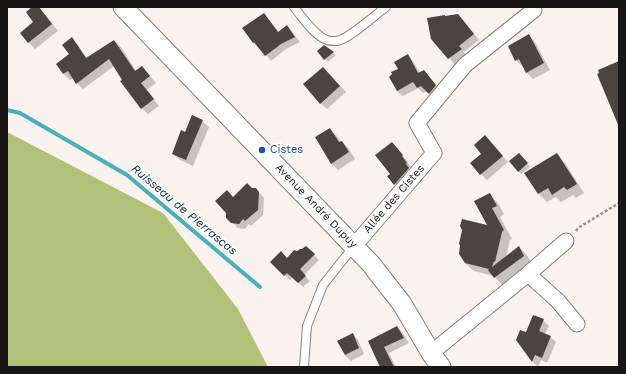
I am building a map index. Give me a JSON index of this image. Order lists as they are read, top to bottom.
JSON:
{
  "streets": {
    "street": ["Allée des Cistes", "Avenue André Dupuy"]
  },
  "crossings": [
    ["Allée des Cistes", "Avenue André Dupuy"]
  ],
  "water": ["Ruisseau de Pierrascas"],
  "places": ["Cistes"]
}
